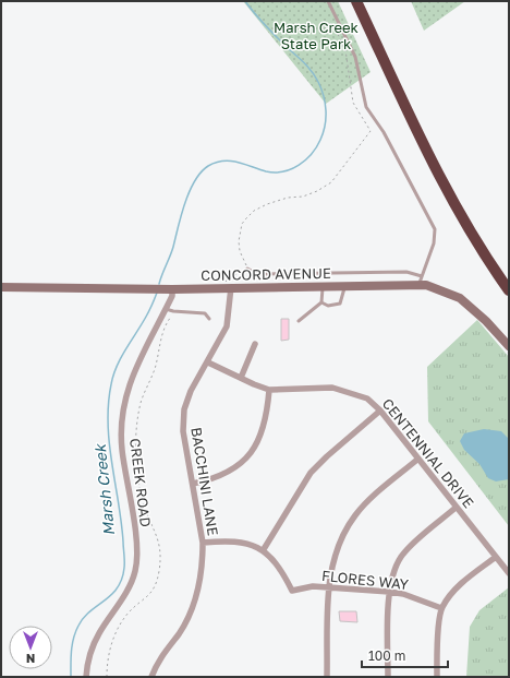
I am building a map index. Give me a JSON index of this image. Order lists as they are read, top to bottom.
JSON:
{
  "streets": {
    "street": [
      "CONCORD AVENUE",
      "CENTENNIAL DRIVE",
      "BACCHINI LANE",
      "CREEK ROAD",
      "FLORES WAY"
    ]
  },
  "crossings": [
    ["CONCORD AVENUE", "BACCHINI LANE"],
    ["CONCORD AVENUE", "CREEK ROAD"],
    ["CENTENNIAL DRIVE", "BACCHINI LANE"]
  ],
  "water": ["Marsh Creek"],
  "parks": ["Marsh Creek State Park"],
  "scale_bar": "100 m",
  "north": "bottom"
}
